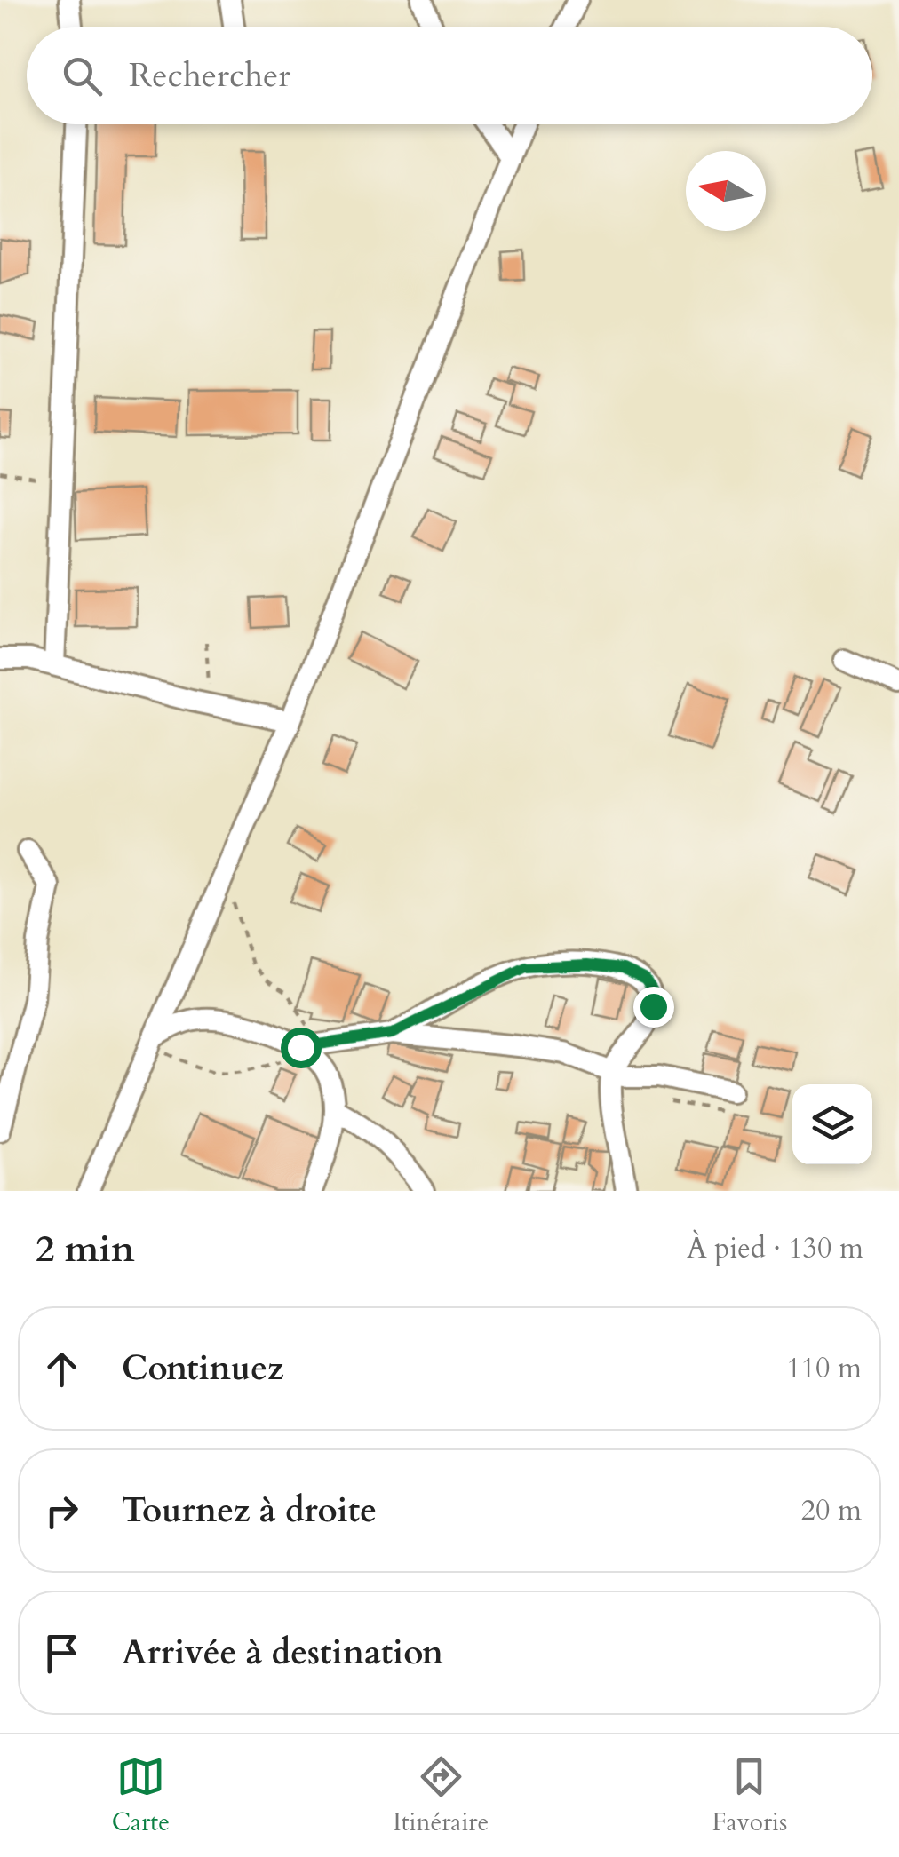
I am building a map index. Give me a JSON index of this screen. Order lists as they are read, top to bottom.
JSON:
{
  "north": "left",
  "page": {
    "search": "Rechercher",
    "heading": ["2 min", "À pied · 130 m"],
    "list": [
      ["Continuez", "110 m"],
      ["Tournez à droite", "20 m"],
      "Arrivée à destination"
    ],
    "nav": ["Carte", "Itinéraire", "Favoris"]
  }
}
